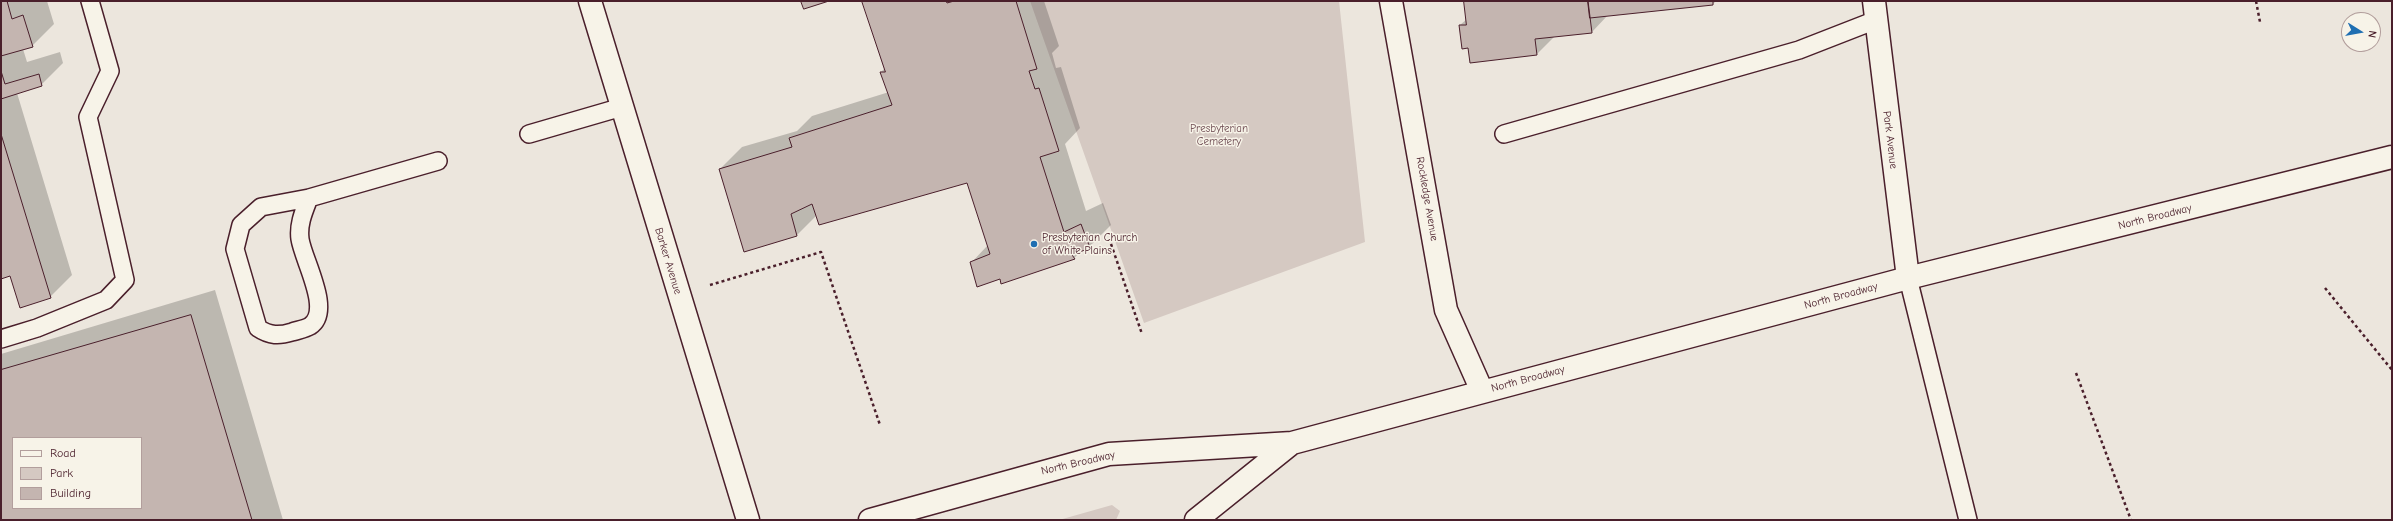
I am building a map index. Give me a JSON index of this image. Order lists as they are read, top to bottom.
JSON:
{
  "streets": {
    "main road": [
      "Park Avenue",
      "Rockledge Avenue",
      "North Broadway",
      "Barker Avenue"
    ]
  },
  "crossings": [
    ["Park Avenue", "North Broadway"],
    ["Rockledge Avenue", "North Broadway"]
  ],
  "parks": ["Presbyterian Cemetery"],
  "places": ["Presbyterian Church of White Plains"],
  "legend": ["Road", "Park", "Building"],
  "north": "right"
}
